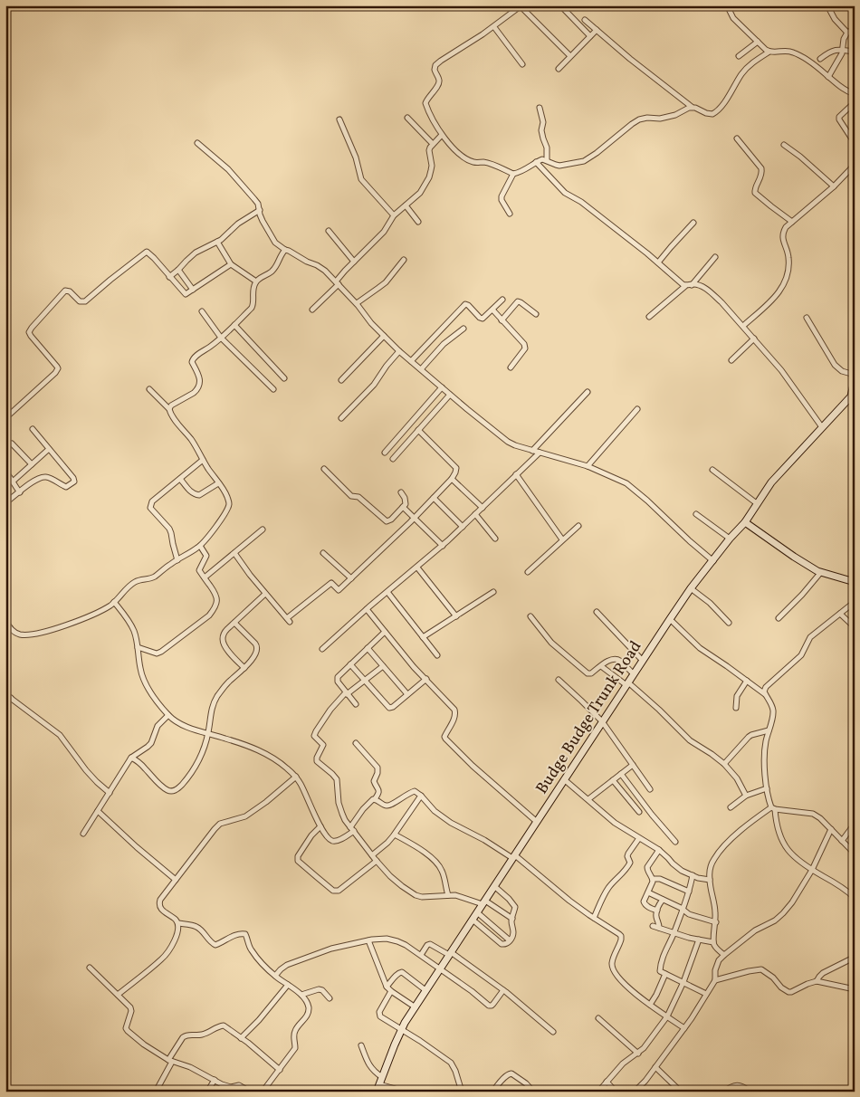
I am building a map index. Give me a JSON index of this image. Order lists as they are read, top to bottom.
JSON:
{
  "streets": {
    "main road": ["Budge Budge Trunk Road"]
  }
}
